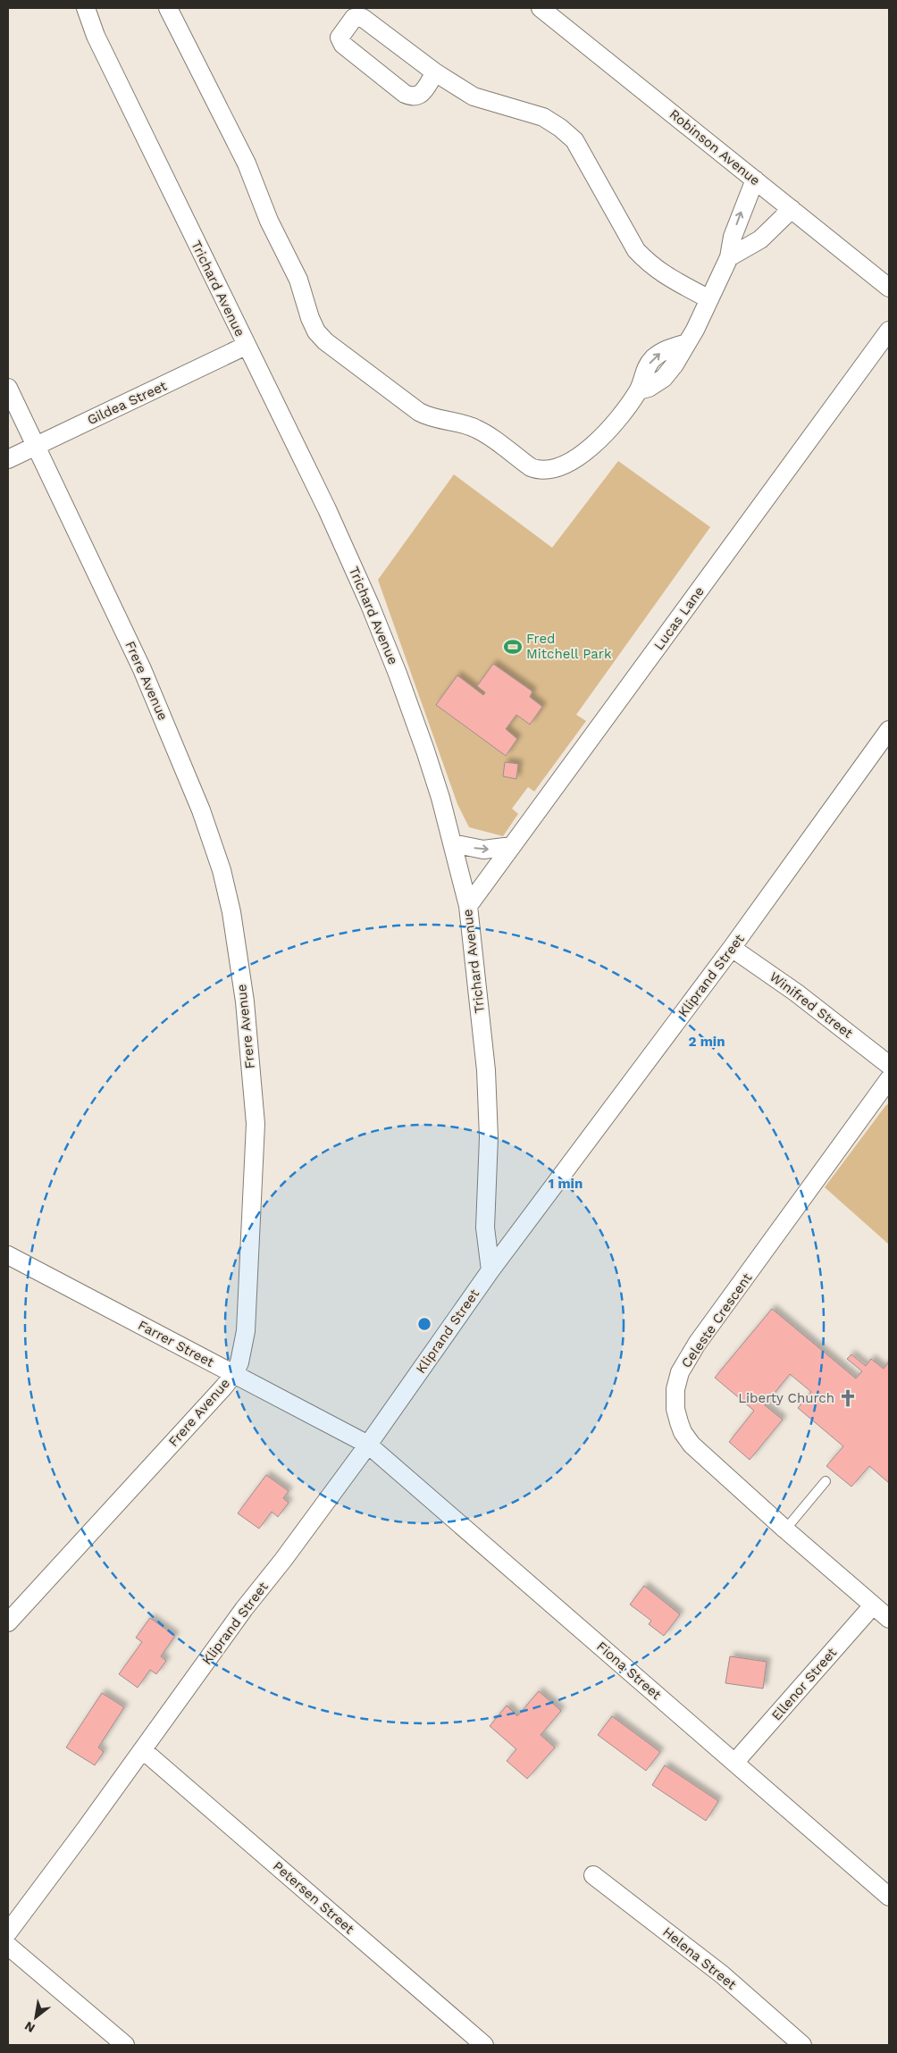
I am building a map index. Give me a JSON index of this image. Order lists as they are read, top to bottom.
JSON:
{
  "streets": {
    "street": [
      "Robinson Avenue",
      "Trichard Avenue",
      "Gildea Street",
      "Lucas Lane",
      "Frere Avenue",
      "Kliprand Street",
      "Winifred Street",
      "Celeste Crescent",
      "Farrer Street",
      "Fiona Street",
      "Ellenor Street",
      "Petersen Street",
      "Helena Street"
    ]
  },
  "crossings": [
    ["Trichard Avenue", "Gildea Street"],
    ["Trichard Avenue", "Lucas Lane"],
    ["Trichard Avenue", "Kliprand Street"],
    ["Gildea Street", "Frere Avenue"],
    ["Frere Avenue", "Farrer Street"],
    ["Kliprand Street", "Winifred Street"],
    ["Kliprand Street", "Farrer Street"],
    ["Kliprand Street", "Fiona Street"],
    ["Kliprand Street", "Petersen Street"],
    ["Celeste Crescent", "Ellenor Street"],
    ["Farrer Street", "Fiona Street"],
    ["Fiona Street", "Ellenor Street"]
  ],
  "places": {
    "sports": ["Fred Mitchell Park"],
    "church": ["Liberty Church"]
  },
  "north": "bottom left",
  "rings": ["2 min", "1 min"]
}
